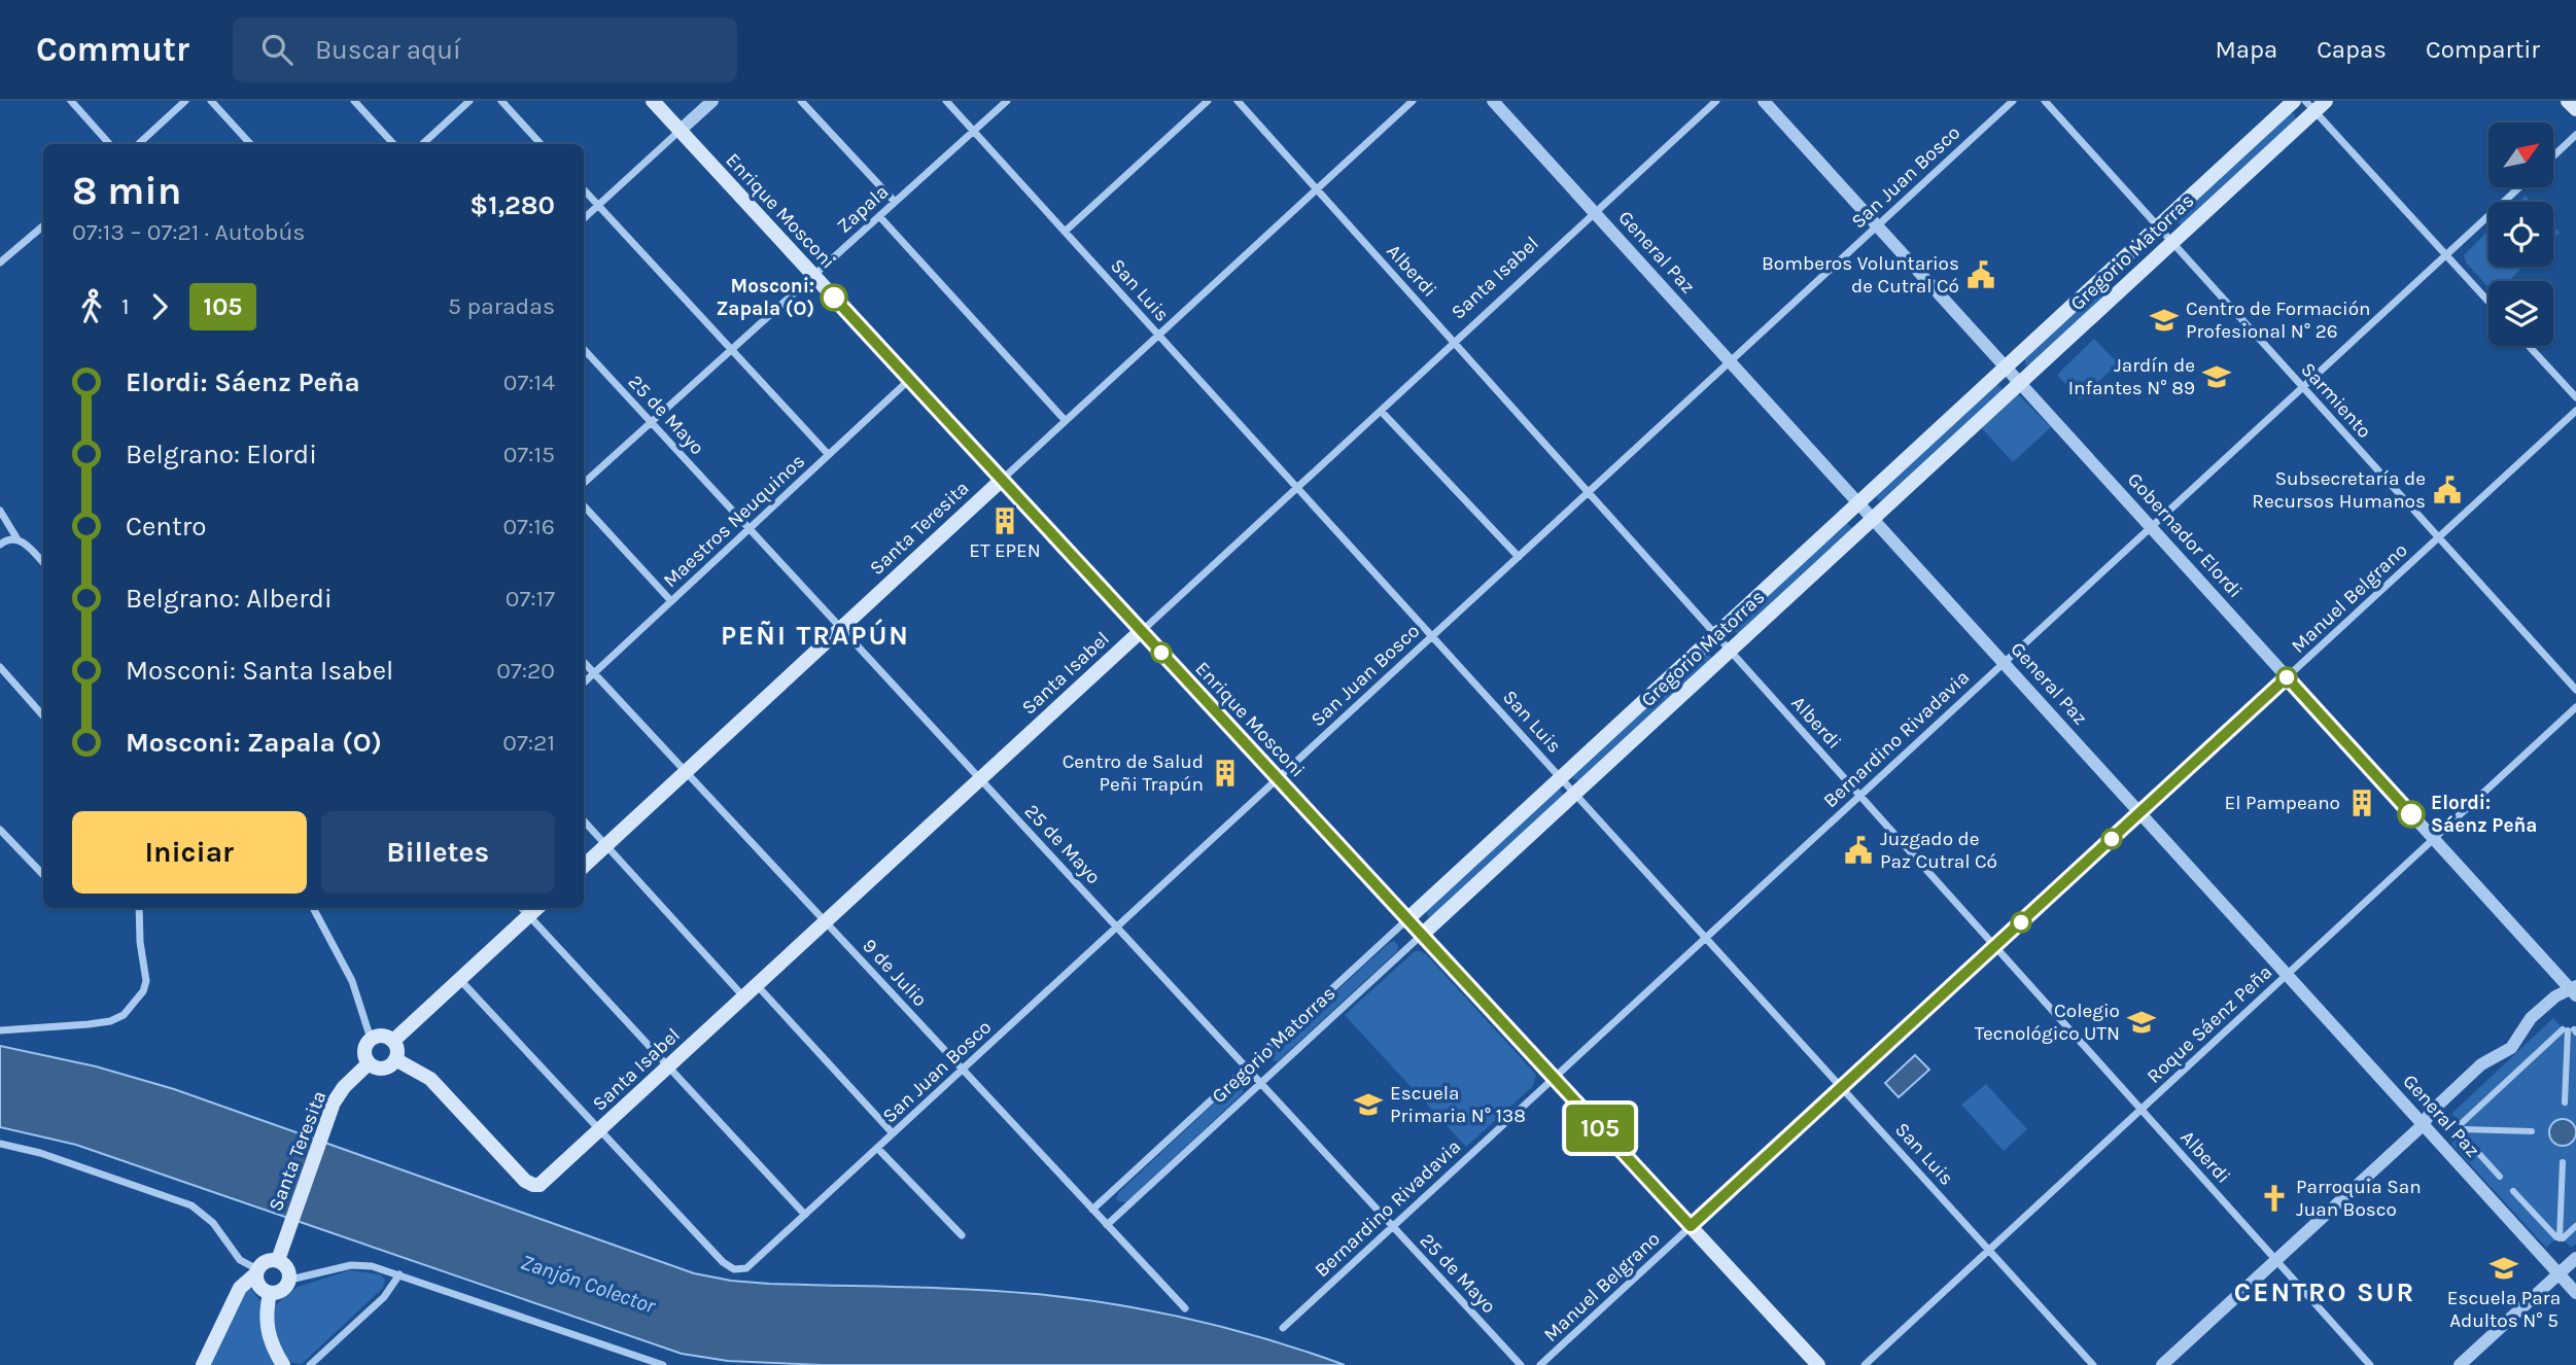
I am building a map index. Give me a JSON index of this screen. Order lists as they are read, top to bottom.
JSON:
{
  "streets": {
    "main road": [
      "Enrique Mosconi",
      "Gregorio Matorras",
      "Santa Isabel",
      "Santa Teresita"
    ],
    "street": [
      "San Juan Bosco",
      "Zapala",
      "General Paz",
      "Alberdi",
      "San Luis",
      "Sarmiento",
      "25 de Mayo",
      "Maestros Neuquinos",
      "Gobernador Elordi",
      "Manuel Belgrano",
      "Bernardino Rivadavia",
      "9 de Julio",
      "Roque Sáenz Peña"
    ]
  },
  "crossings": [
    ["San Juan Bosco", "Enrique Mosconi"],
    ["San Juan Bosco", "General Paz"],
    ["San Juan Bosco", "Alberdi"],
    ["San Juan Bosco", "Santa Isabel"],
    ["San Juan Bosco", "San Luis"],
    ["San Juan Bosco", "25 de Mayo"],
    ["San Juan Bosco", "Gobernador Elordi"],
    ["San Juan Bosco", "9 de Julio"],
    ["Zapala", "Enrique Mosconi"],
    ["Zapala", "San Luis"],
    ["Zapala", "25 de Mayo"],
    ["Enrique Mosconi", "Gregorio Matorras"],
    ["Enrique Mosconi", "Santa Isabel"],
    ["Enrique Mosconi", "Maestros Neuquinos"],
    ["Enrique Mosconi", "Santa Teresita"],
    ["Enrique Mosconi", "Manuel Belgrano"],
    ["Enrique Mosconi", "Bernardino Rivadavia"],
    ["General Paz", "Gregorio Matorras"],
    ["General Paz", "Santa Isabel"],
    ["General Paz", "Manuel Belgrano"],
    ["General Paz", "Bernardino Rivadavia"],
    ["General Paz", "Roque Sáenz Peña"],
    ["Gregorio Matorras", "Alberdi"],
    ["Gregorio Matorras", "San Luis"],
    ["Gregorio Matorras", "Sarmiento"],
    ["Gregorio Matorras", "25 de Mayo"],
    ["Gregorio Matorras", "Gobernador Elordi"],
    ["Gregorio Matorras", "9 de Julio"],
    ["Alberdi", "Santa Isabel"],
    ["Alberdi", "Santa Teresita"],
    ["Alberdi", "Manuel Belgrano"],
    ["Alberdi", "Bernardino Rivadavia"],
    ["Alberdi", "Roque Sáenz Peña"],
    ["Santa Isabel", "San Luis"],
    ["Santa Isabel", "25 de Mayo"],
    ["Santa Isabel", "Santa Teresita"],
    ["Santa Isabel", "9 de Julio"],
    ["San Luis", "Santa Teresita"],
    ["San Luis", "Manuel Belgrano"],
    ["San Luis", "Bernardino Rivadavia"],
    ["San Luis", "Roque Sáenz Peña"],
    ["Sarmiento", "Manuel Belgrano"],
    ["Sarmiento", "Bernardino Rivadavia"],
    ["25 de Mayo", "Maestros Neuquinos"],
    ["25 de Mayo", "Santa Teresita"],
    ["25 de Mayo", "Bernardino Rivadavia"],
    ["Maestros Neuquinos", "9 de Julio"],
    ["Santa Teresita", "9 de Julio"],
    ["Gobernador Elordi", "Manuel Belgrano"],
    ["Gobernador Elordi", "Bernardino Rivadavia"],
    ["Gobernador Elordi", "Roque Sáenz Peña"]
  ],
  "districts": ["PEÑI TRAPÚN", "CENTRO SUR"],
  "water": ["Zanjón Colector"],
  "places": {
    "public building": ["Bomberos Voluntarios de Cutral Có", "Subsecretaría de Recursos Humanos", "Juzgado de Paz Cutral Có"],
    "other": ["Mosconi: Zapala (O)", "Elordi: Sáenz Peña"],
    "school or university": [
      "Centro de Formación Profesional N° 26",
      "Jardín de Infantes N° 89",
      "Colegio Tecnológico UTN",
      "Escuela Primaria N° 138",
      "Escuela Para Adultos N° 5"
    ],
    "building": ["ET EPEN", "Centro de Salud Peñi Trapún", "El Pampeano"],
    "church": ["Parroquia San Juan Bosco"]
  },
  "lines": ["bus line 105"],
  "north": "top right",
  "page": {
    "header": "Commutr",
    "search": "Buscar aquí",
    "nav": ["Mapa", "Capas", "Compartir"],
    "on_map": "105",
    "heading": ["8 min", "07:13 – 07:21 · Autobús", "$1,280"],
    "legs": ["1", "105", "5 paradas"],
    "list": [
      {
        "name": "Elordi: Sáenz Peña",
        "value": "07:14"
      },
      {
        "name": "Belgrano: Elordi",
        "value": "07:15"
      },
      {
        "name": "Centro",
        "value": "07:16"
      },
      {
        "name": "Belgrano: Alberdi",
        "value": "07:17"
      },
      {
        "name": "Mosconi: Santa Isabel",
        "value": "07:20"
      },
      {
        "name": "Mosconi: Zapala (O)",
        "value": "07:21"
      }
    ],
    "buttons": ["Iniciar", "Billetes"]
  }
}
